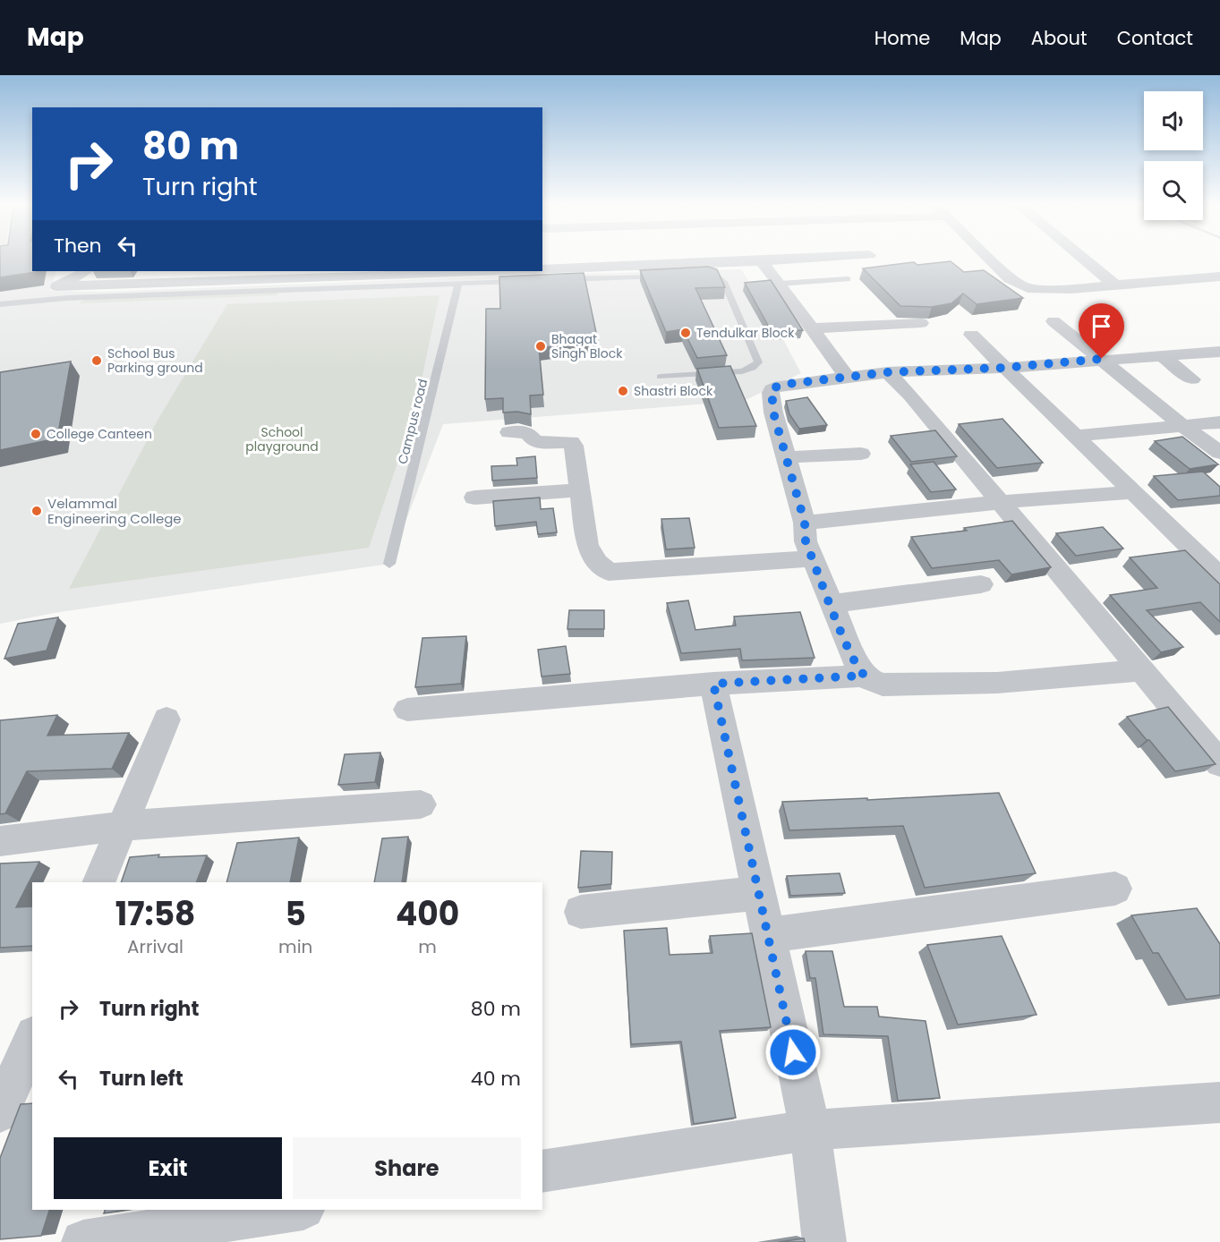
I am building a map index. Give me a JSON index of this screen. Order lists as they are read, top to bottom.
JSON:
{
  "streets": {
    "lane": ["Campus road"]
  },
  "parks": ["School playground"],
  "places": [
    "Tendulkar Block",
    "Bhagat Singh Block",
    "School Bus Parking ground",
    "Shastri Block",
    "College Canteen",
    "Velammal Engineering College"
  ],
  "page": {
    "header": "Map",
    "nav": [
      "Home",
      "Map",
      "About",
      "Contact"
    ],
    "turn": ["80 m", "Turn right"],
    "then": "Then",
    "eta": [
      "17:58",
      "Arrival",
      "5",
      "min",
      "400",
      "m"
    ],
    "list": [
      {
        "name": "Turn right",
        "value": "80 m"
      },
      {
        "name": "Turn left",
        "value": "40 m"
      }
    ],
    "buttons": ["Exit", "Share"]
  }
}
